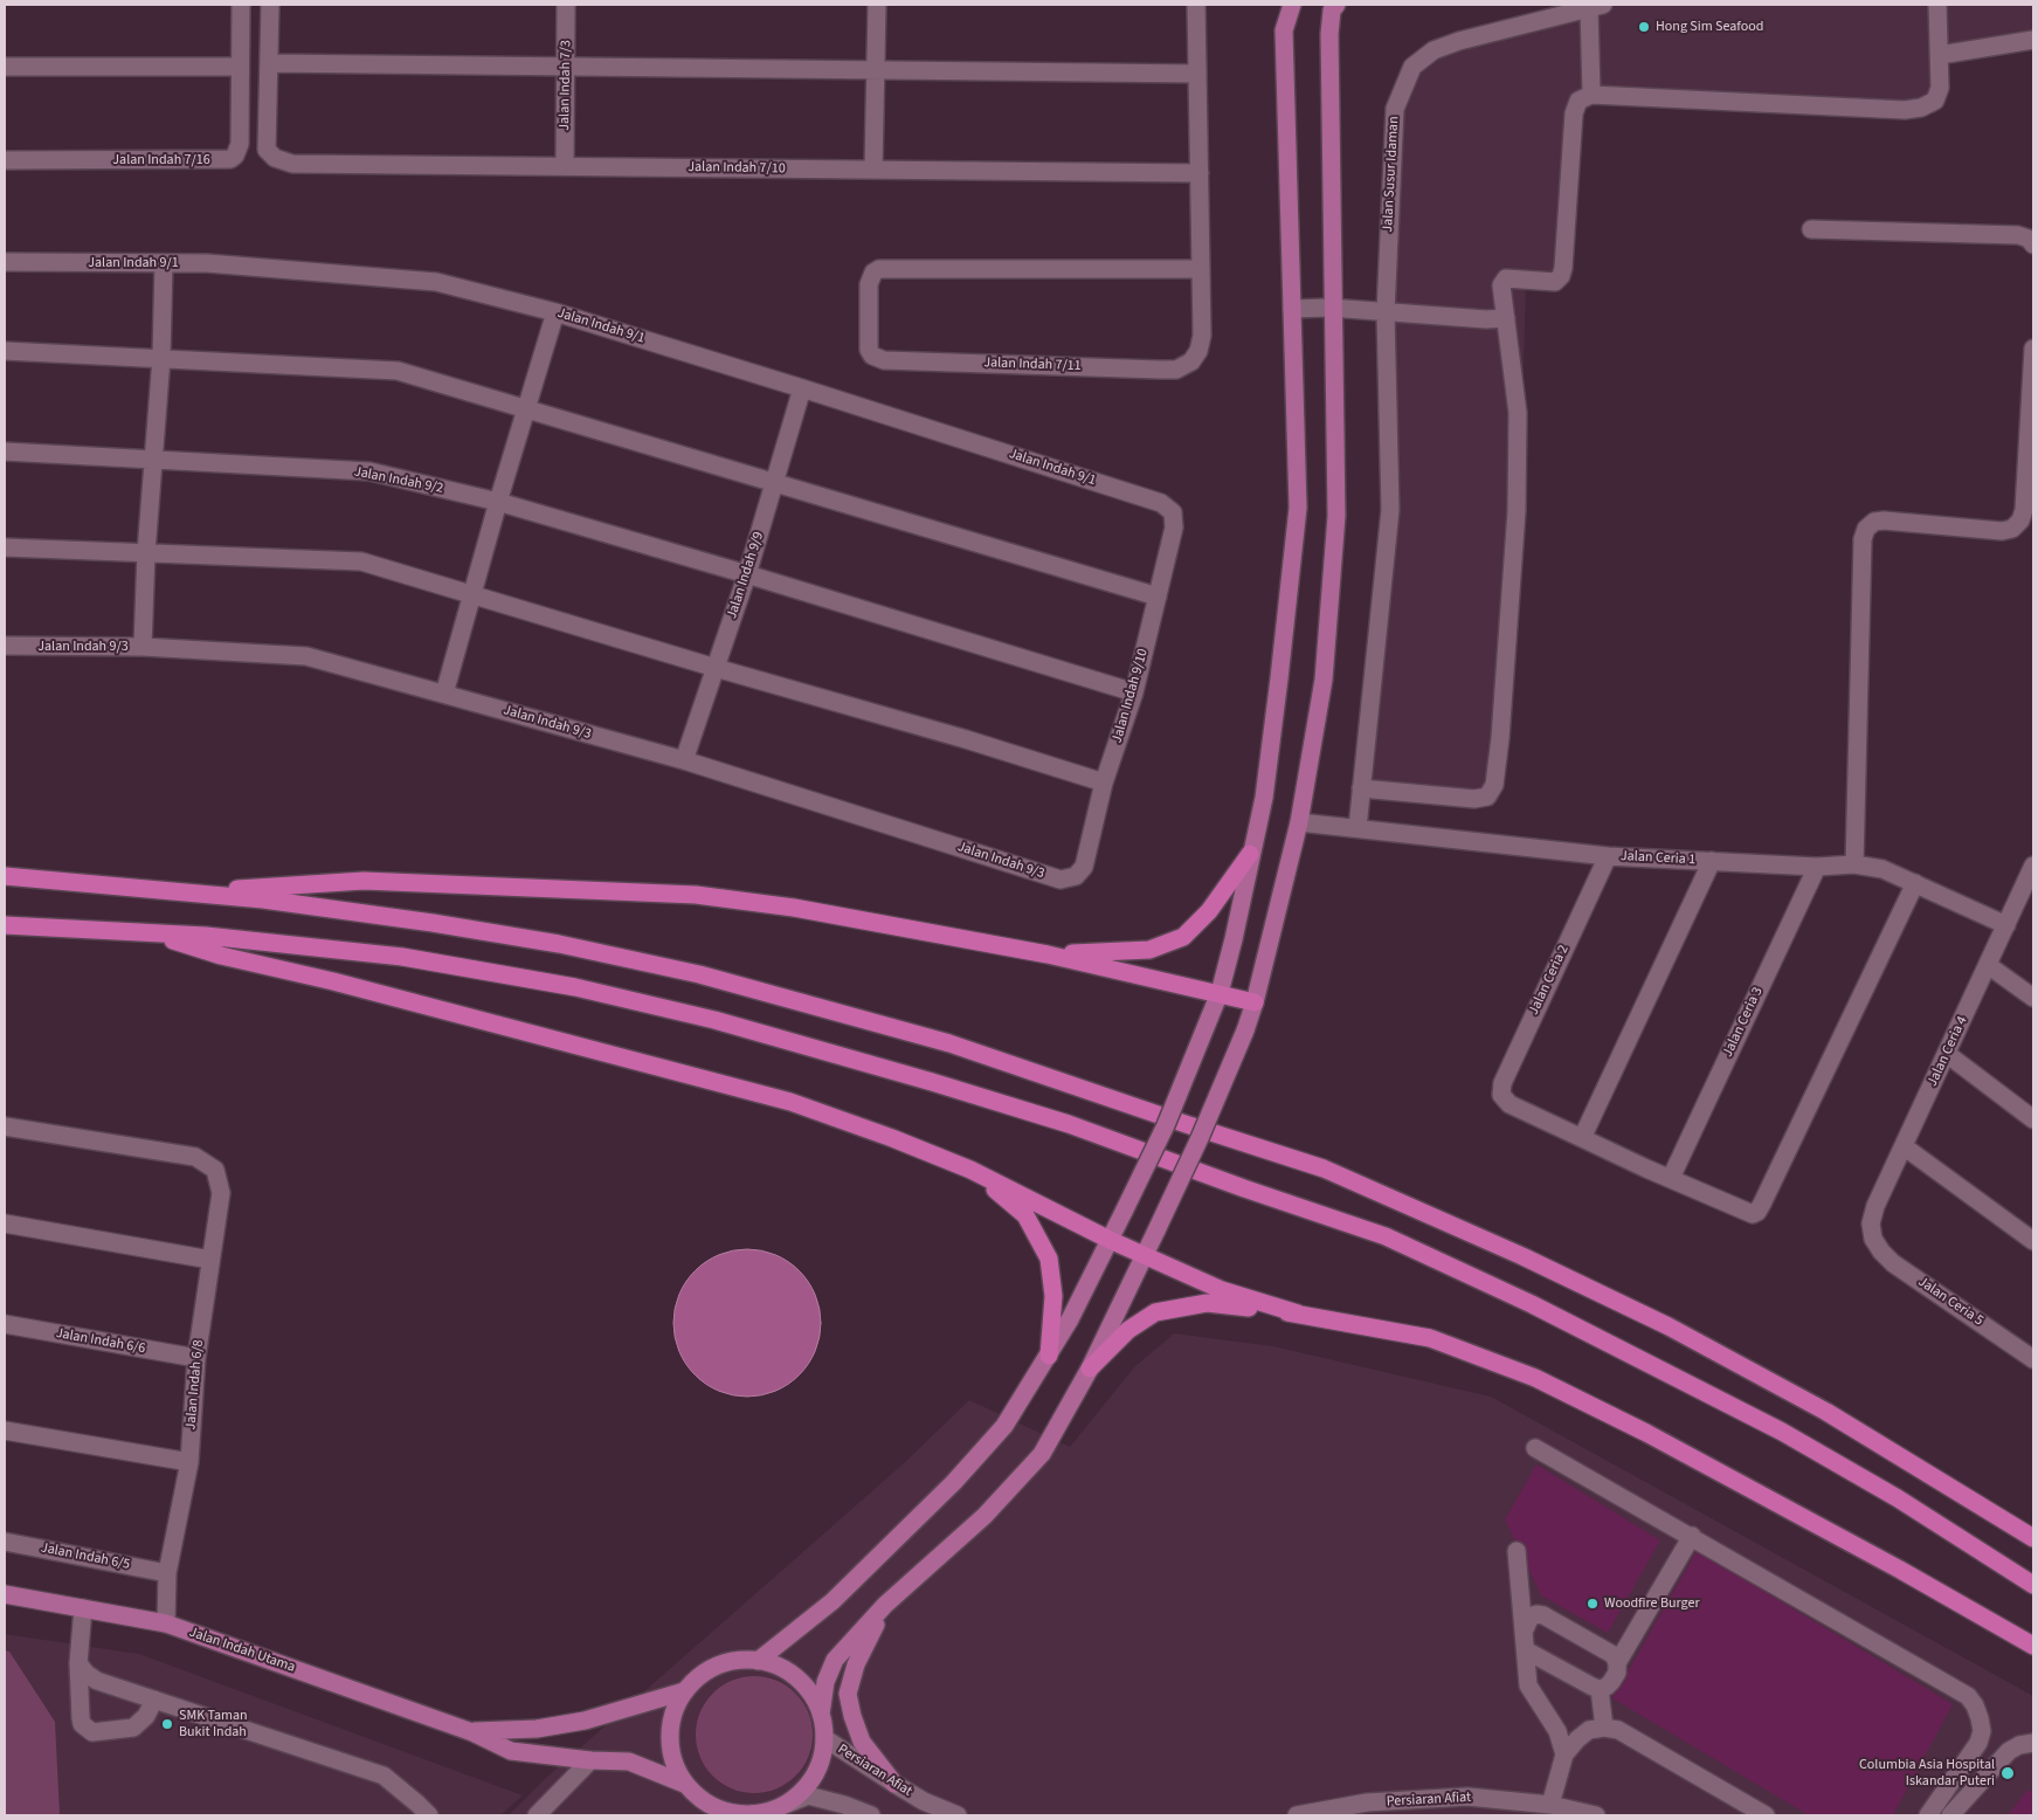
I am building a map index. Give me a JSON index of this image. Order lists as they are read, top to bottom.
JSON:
{
  "streets": {
    "main road": ["Jalan Indah Utama"],
    "street": [
      "Jalan Indah 7/3",
      "Jalan Indah 7/16",
      "Jalan Indah 7/10",
      "Jalan Susur Idaman",
      "Jalan Indah 9/1",
      "Jalan Indah 7/11",
      "Jalan Indah 9/2",
      "Jalan Indah 9/9",
      "Jalan Indah 9/3",
      "Jalan Indah 9/10",
      "Jalan Ceria 1",
      "Jalan Ceria 2",
      "Jalan Ceria 3",
      "Jalan Ceria 4",
      "Jalan Ceria 5",
      "Jalan Indah 6/6",
      "Jalan Indah 6/8",
      "Jalan Indah 6/5",
      "Persiaran Afiat"
    ]
  },
  "crossings": [
    ["Jalan Indah 7/3", "Jalan Indah 7/10"],
    ["Jalan Susur Idaman", "Jalan Ceria 1"],
    ["Jalan Indah 9/1", "Jalan Indah 9/9"],
    ["Jalan Indah 9/1", "Jalan Indah 9/10"],
    ["Jalan Indah 9/2", "Jalan Indah 9/9"],
    ["Jalan Indah 9/2", "Jalan Indah 9/10"],
    ["Jalan Indah 9/9", "Jalan Indah 9/3"],
    ["Jalan Indah 9/3", "Jalan Indah 9/10"],
    ["Jalan Ceria 1", "Jalan Ceria 2"],
    ["Jalan Ceria 1", "Jalan Ceria 3"],
    ["Jalan Ceria 1", "Jalan Ceria 4"],
    ["Jalan Ceria 4", "Jalan Ceria 5"],
    ["Jalan Indah 6/6", "Jalan Indah 6/8"],
    ["Jalan Indah 6/8", "Jalan Indah 6/5"],
    ["Jalan Indah 6/8", "Jalan Indah Utama"]
  ],
  "places": [
    "Hong Sim Seafood",
    "Woodfire Burger",
    "SMK Taman Bukit Indah",
    "Columbia Asia Hospital Iskandar Puteri"
  ]
}
